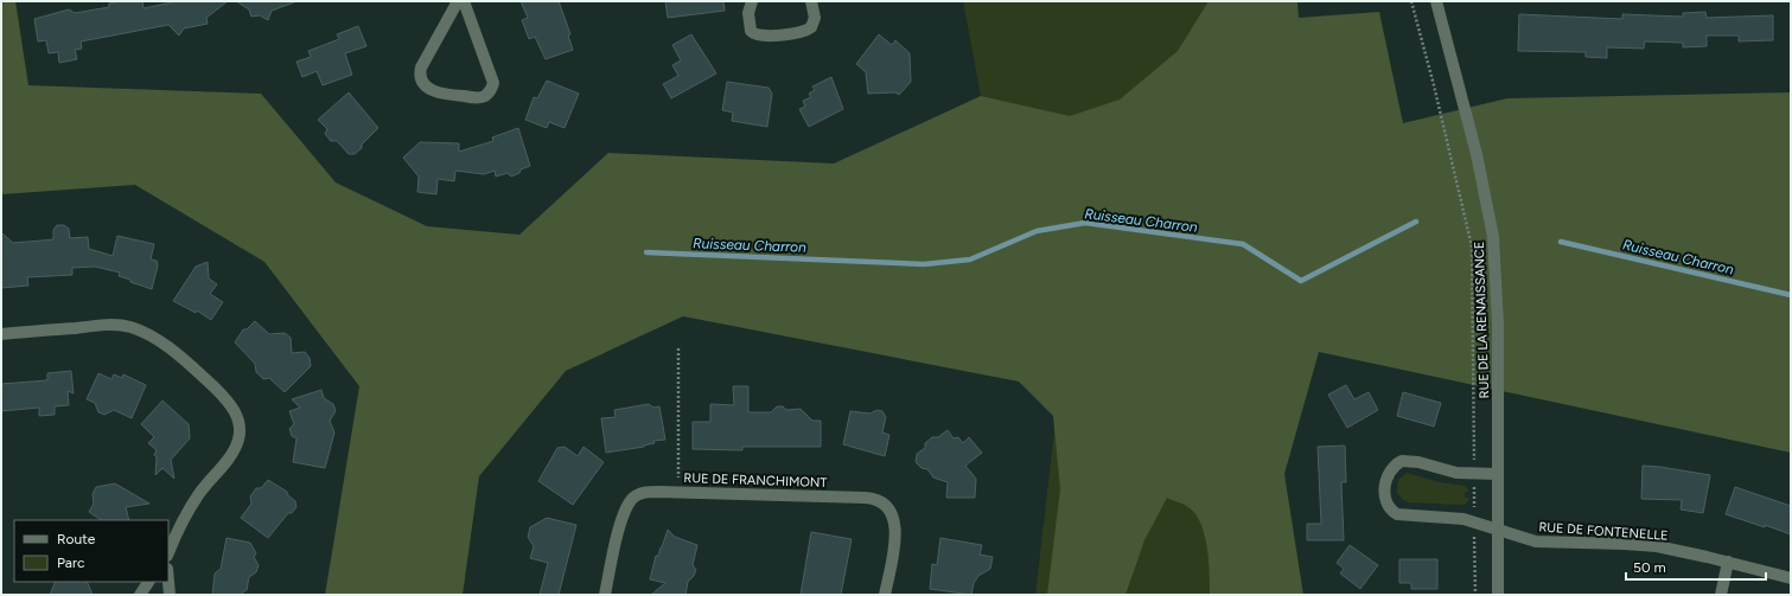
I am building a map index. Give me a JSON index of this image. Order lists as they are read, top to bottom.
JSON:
{
  "streets": {
    "street": ["RUE DE LA RENAISSANCE", "RUE DE FRANCHIMONT", "RUE DE FONTENELLE"]
  },
  "crossings": [
    ["RUE DE LA RENAISSANCE", "RUE DE FONTENELLE"]
  ],
  "water": ["Ruisseau Charron"],
  "legend": ["Route", "Parc"],
  "scale_bar": "50 m"
}
